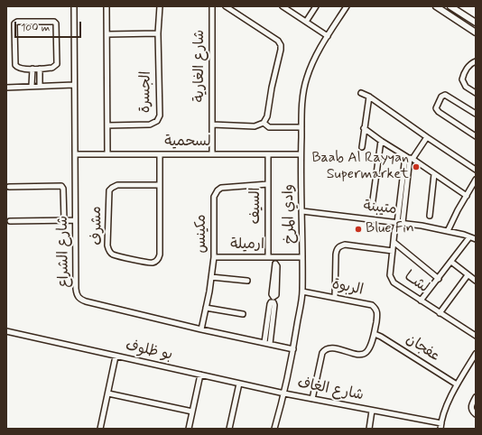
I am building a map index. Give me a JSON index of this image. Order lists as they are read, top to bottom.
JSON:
{
  "streets": {
    "street": [
      "شارع الغارية",
      "الجسرة",
      "لسحمية",
      "السيف",
      "متيبنة",
      "وادي المرخ",
      "مشرف",
      "مكينس",
      "ارميلة",
      "شارع الشراع",
      "لشــا",
      "الربوة",
      "عفجان",
      "بو ظلوف",
      "شارع الغاف"
    ]
  },
  "crossings": [
    ["شارع الغارية", "لسحمية"],
    ["لسحمية", "السيف"],
    ["لسحمية", "وادي المرخ"],
    ["لسحمية", "مشرف"],
    ["لسحمية", "شارع الشراع"],
    ["السيف", "مكينس"],
    ["السيف", "ارميلة"],
    ["متيبنة", "وادي المرخ"],
    ["متيبنة", "لشــا"],
    ["وادي المرخ", "ارميلة"],
    ["وادي المرخ", "شارع الشراع"],
    ["وادي المرخ", "الربوة"],
    ["وادي المرخ", "بو ظلوف"],
    ["وادي المرخ", "شارع الغاف"],
    ["مكينس", "ارميلة"],
    ["مكينس", "شارع الشراع"],
    ["الربوة", "عفجان"],
    ["الربوة", "شارع الغاف"],
    ["بو ظلوف", "شارع الغاف"]
  ],
  "places": ["Baab Al Rayyan Supermarket", "Blue Fin"],
  "scale_bar": "100 m"
}
